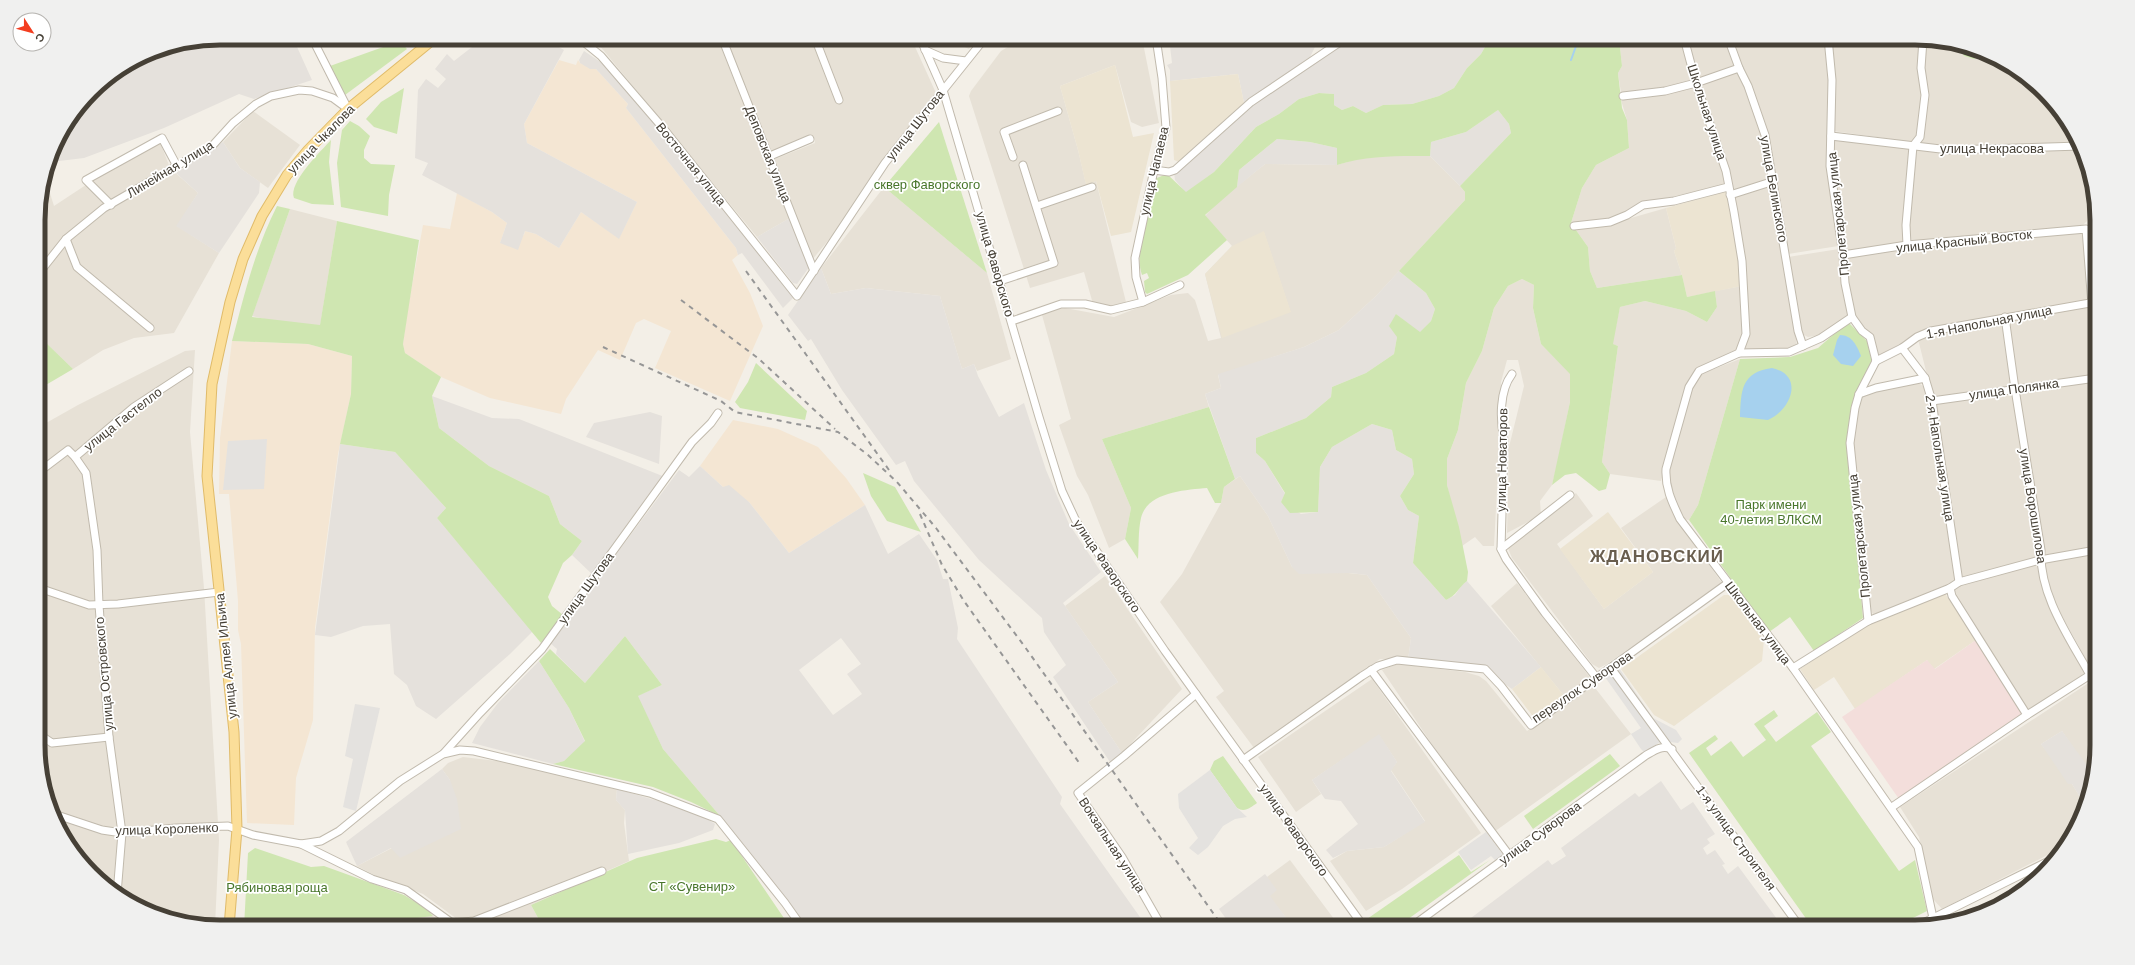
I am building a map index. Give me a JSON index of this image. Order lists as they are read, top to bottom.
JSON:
{
  "streets": {
    "main road": ["улица Чкалова", "улица Аллея Ильича"],
    "street": [
      "Школьная улица",
      "улица Шутова",
      "улица Некрасова",
      "Деповская улица",
      "Восточная улица",
      "Линейная улица",
      "улица Чапаева",
      "улица Белинского",
      "Пролетарская улица",
      "улица Красный Восток",
      "улица Фаворского",
      "1-я Напольная улица",
      "улица Полянка",
      "улица Гастелло",
      "2-я Напольная улица",
      "улица Новаторов",
      "улица Ворошилова",
      "улица Островского",
      "переулок Суворова",
      "улица Короленко",
      "улица Суворова",
      "1-я улица Строителя",
      "Вокзальная улица"
    ]
  },
  "crossings": [
    ["Школьная улица", "переулок Суворова"],
    ["улица Шутова", "Деповская улица"],
    ["улица Шутова", "Восточная улица"],
    ["улица Шутова", "улица Фаворского"],
    ["улица Чкалова", "Линейная улица"],
    ["улица Чкалова", "улица Аллея Ильича"],
    ["улица Некрасова", "Пролетарская улица"],
    ["Пролетарская улица", "улица Красный Восток"],
    ["Пролетарская улица", "1-я Напольная улица"],
    ["Пролетарская улица", "2-я Напольная улица"],
    ["улица Красный Восток", "1-я Напольная улица"],
    ["улица Фаворского", "переулок Суворова"],
    ["улица Фаворского", "Вокзальная улица"],
    ["1-я Напольная улица", "улица Ворошилова"],
    ["улица Полянка", "2-я Напольная улица"],
    ["улица Полянка", "улица Ворошилова"],
    ["улица Гастелло", "улица Островского"],
    ["улица Аллея Ильича", "улица Короленко"],
    ["улица Островского", "улица Короленко"],
    ["улица Суворова", "1-я улица Строителя"]
  ],
  "districts": ["ЖДАНОВСКИЙ"],
  "parks": [
    "сквер Фаворского",
    "Парк имени 40-летия ВЛКСМ",
    "СТ «Сувенир»",
    "Рябиновая роща"
  ],
  "north": "bottom right"
}
